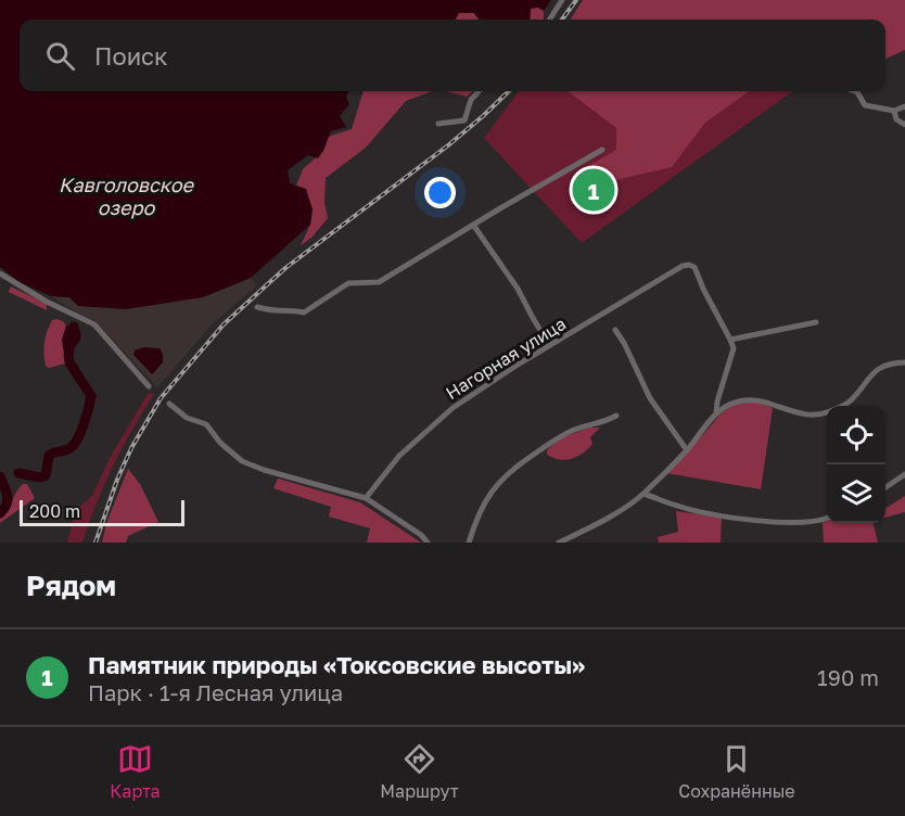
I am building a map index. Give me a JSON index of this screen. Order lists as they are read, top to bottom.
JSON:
{
  "streets": {
    "street": ["Нагорная улица"]
  },
  "water": ["Кавголовское озеро"],
  "scale_bar": "200 m",
  "page": {
    "search": "Поиск",
    "pins": "1",
    "scale": "200 m",
    "heading": "Рядом",
    "list": [
      {
        "mark": "1",
        "name": "Памятник природы «Токсовские высоты»",
        "note": "Парк · 1-я Лесная улица",
        "value": "190 m"
      }
    ],
    "nav": ["Карта", "Маршрут", "Сохранённые"]
  }
}
